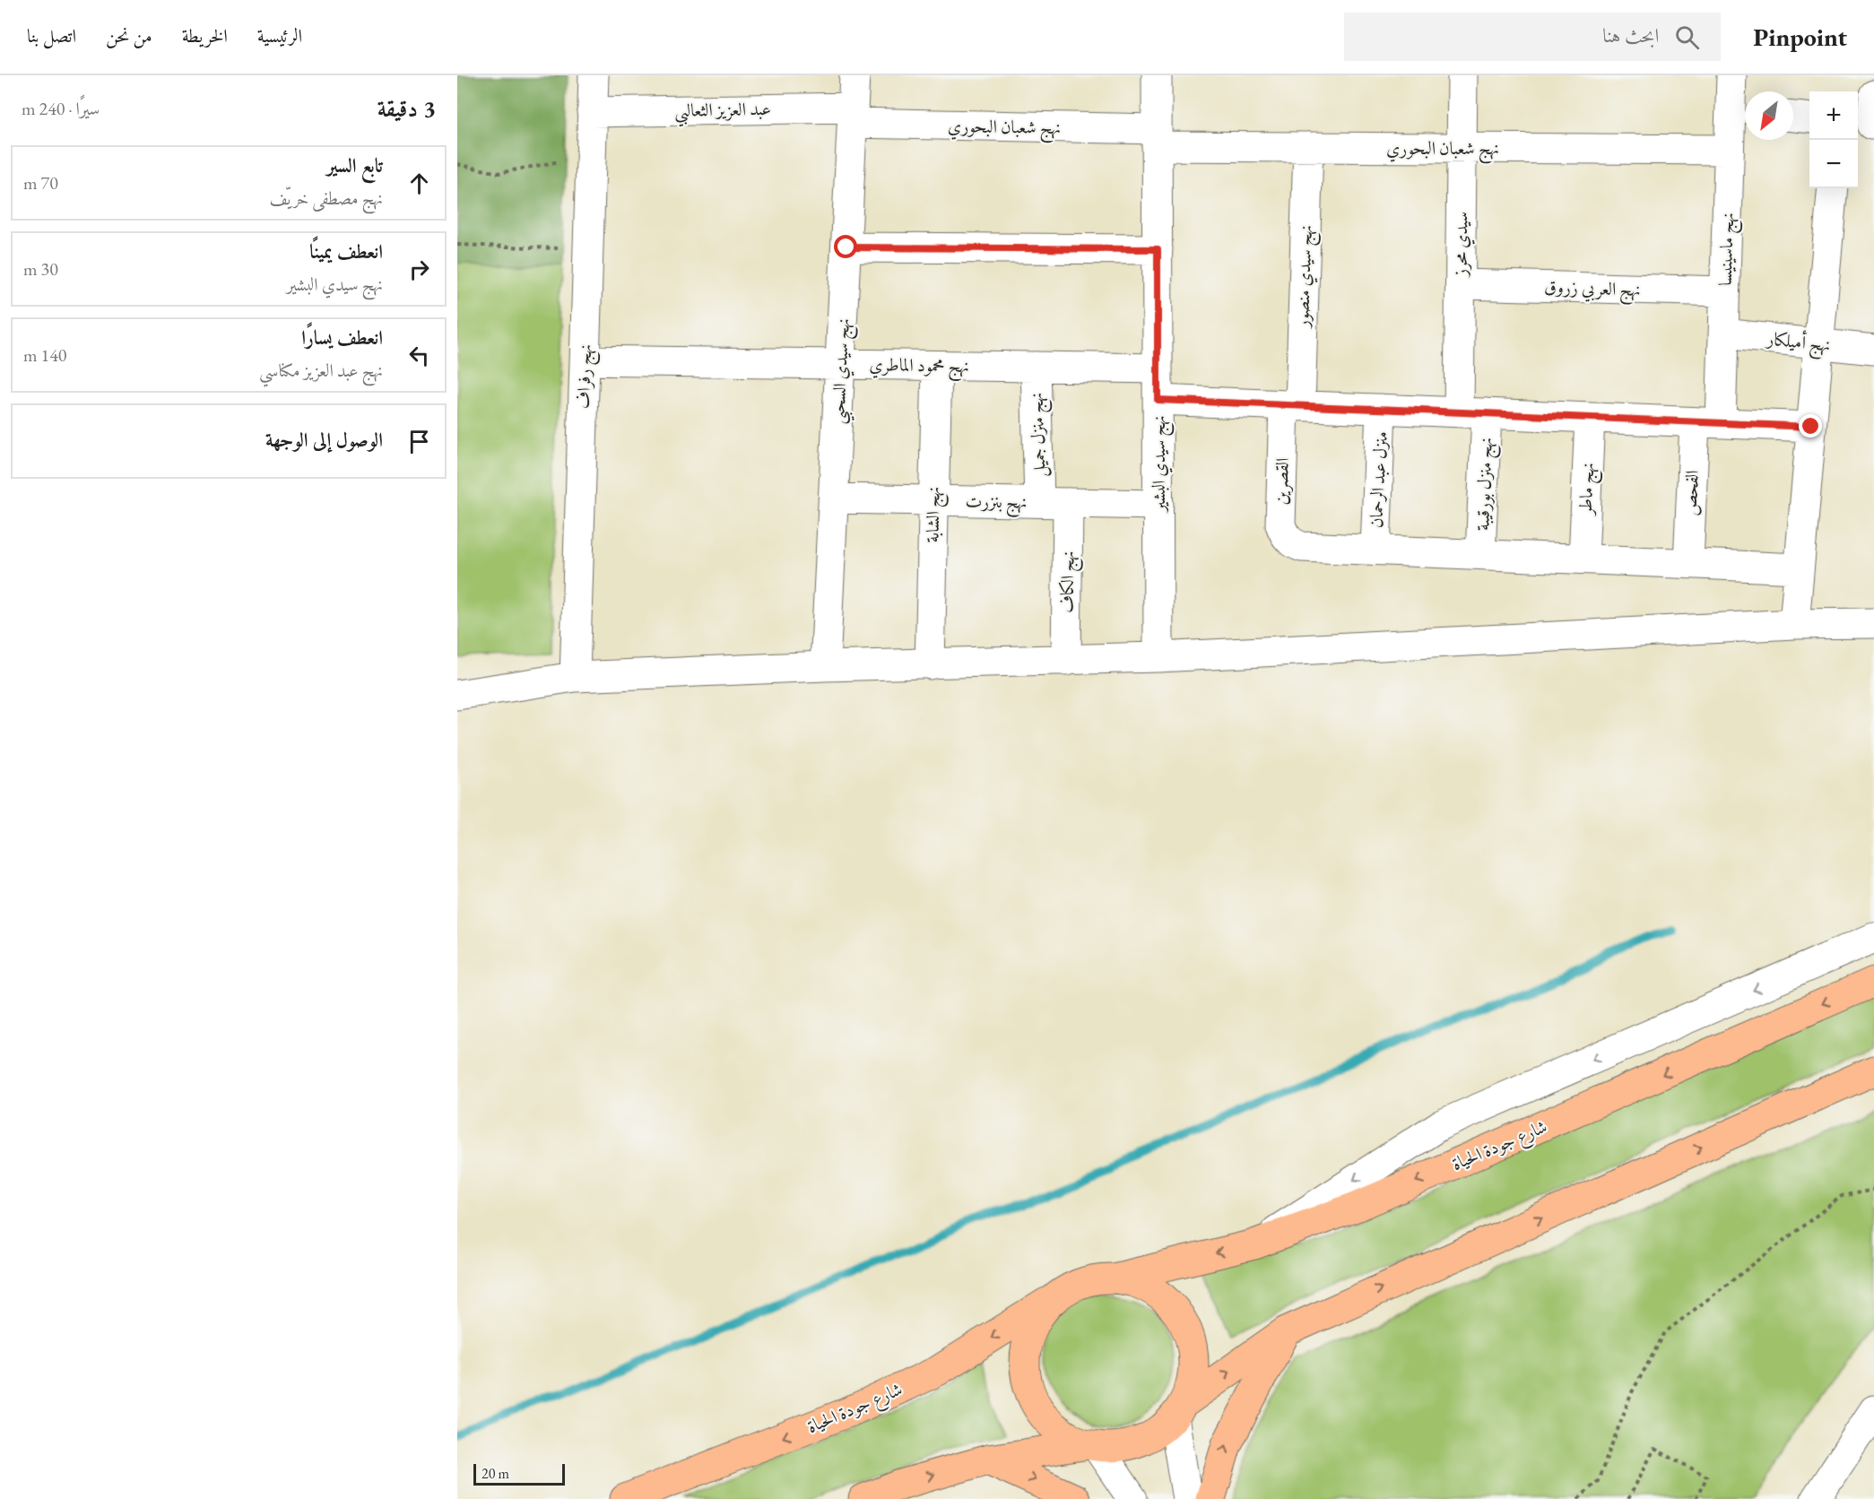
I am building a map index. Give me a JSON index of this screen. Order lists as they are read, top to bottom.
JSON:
{
  "streets": {
    "highway": ["شارع جودة الحياة"],
    "street": [
      "عبد العزيز الثعالبي",
      "نهج شعبان البحوري",
      "سيدي محرز",
      "نهج ماسينيسا",
      "نهج سيدي منصور",
      "نهج العربي زروق",
      "نهج أميلكار",
      "نهج محمود الماطري",
      "نهج سيدي السحبي",
      "نهج رفراف",
      "نهج منزل جميل",
      "نهج سيدي البشير",
      "منزل عبد الرحمان",
      "القصرين",
      "نهج منزل بورقيبة",
      "نهج ماطر",
      "الفحص",
      "نهج بنزرت",
      "نهج الشابة",
      "نهج الكاف"
    ]
  },
  "crossings": [
    ["عبد العزيز الثعالبي", "نهج شعبان البحوري"],
    ["عبد العزيز الثعالبي", "نهج سيدي السحبي"],
    ["عبد العزيز الثعالبي", "نهج رفراف"],
    ["نهج شعبان البحوري", "سيدي محرز"],
    ["نهج شعبان البحوري", "نهج ماسينيسا"],
    ["نهج شعبان البحوري", "نهج سيدي منصور"],
    ["نهج شعبان البحوري", "نهج سيدي السحبي"],
    ["نهج شعبان البحوري", "نهج سيدي البشير"],
    ["سيدي محرز", "نهج العربي زروق"],
    ["سيدي محرز", "نهج منزل بورقيبة"],
    ["نهج ماسينيسا", "نهج العربي زروق"],
    ["نهج ماسينيسا", "نهج أميلكار"],
    ["نهج ماسينيسا", "الفحص"],
    ["نهج سيدي منصور", "القصرين"],
    ["نهج محمود الماطري", "نهج سيدي السحبي"],
    ["نهج محمود الماطري", "نهج رفراف"],
    ["نهج محمود الماطري", "نهج منزل جميل"],
    ["نهج محمود الماطري", "نهج سيدي البشير"],
    ["نهج محمود الماطري", "نهج الشابة"],
    ["نهج سيدي السحبي", "نهج بنزرت"],
    ["نهج منزل جميل", "نهج بنزرت"],
    ["نهج سيدي البشير", "نهج بنزرت"],
    ["منزل عبد الرحمان", "القصرين"],
    ["نهج بنزرت", "نهج الشابة"],
    ["نهج بنزرت", "نهج الكاف"]
  ],
  "scale_bar": "20 m",
  "north": "bottom left",
  "page": {
    "header": "Pinpoint",
    "search": "ابحث هنا",
    "nav": [
      "الرئيسية",
      "الخريطة",
      "من نحن",
      "اتصل بنا"
    ],
    "heading": ["3 دقيقة", "سيرًا · 240 m"],
    "map_buttons": ["+", "−"],
    "list": [
      ["تابع السير", "نهج مصطفى خريّف", "70 m"],
      ["انعطف يمينًا", "نهج سيدي البشير", "30 m"],
      ["انعطف يسارًا", "نهج عبد العزيز مكناسي", "140 m"],
      "الوصول إلى الوجهة"
    ],
    "scale": "20 m"
  }
}
